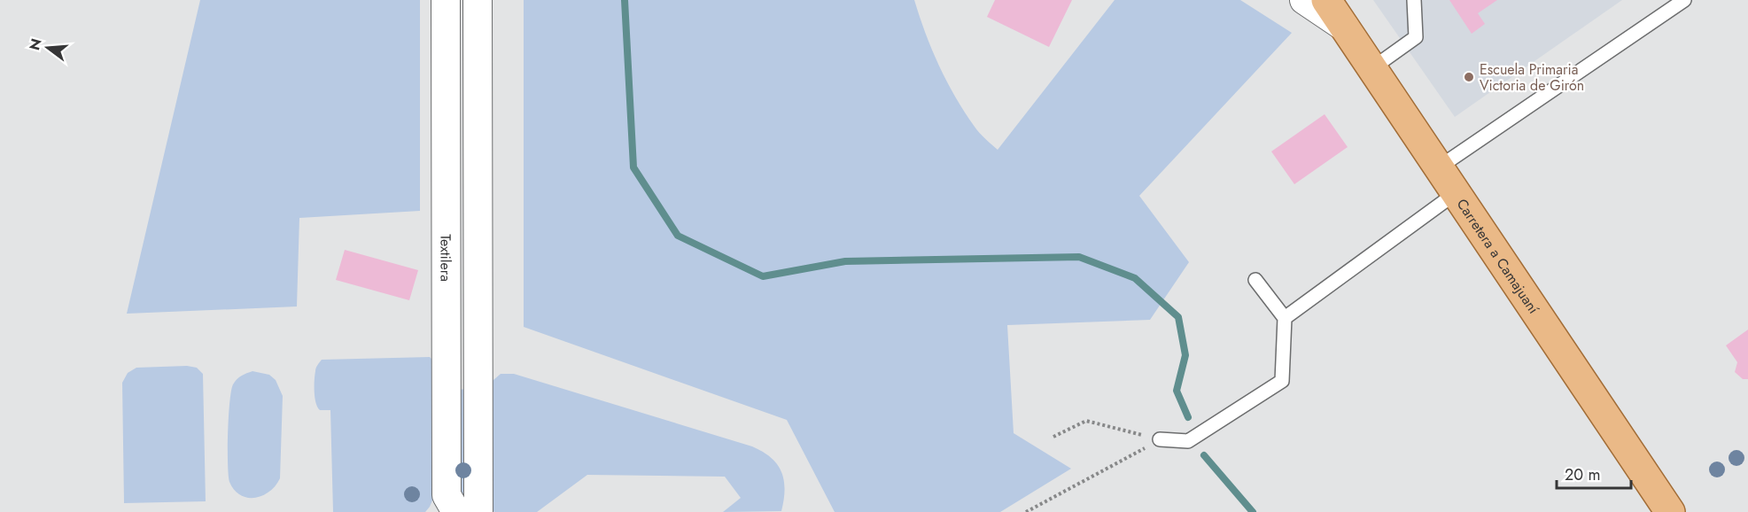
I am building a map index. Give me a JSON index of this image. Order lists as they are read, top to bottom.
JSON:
{
  "streets": {
    "main road": ["Carretera a Camajuaní"],
    "street": ["Textilera"]
  },
  "places": ["Escuela Primaria Victoria de Girón"],
  "scale_bar": "20 m",
  "north": "left"
}
